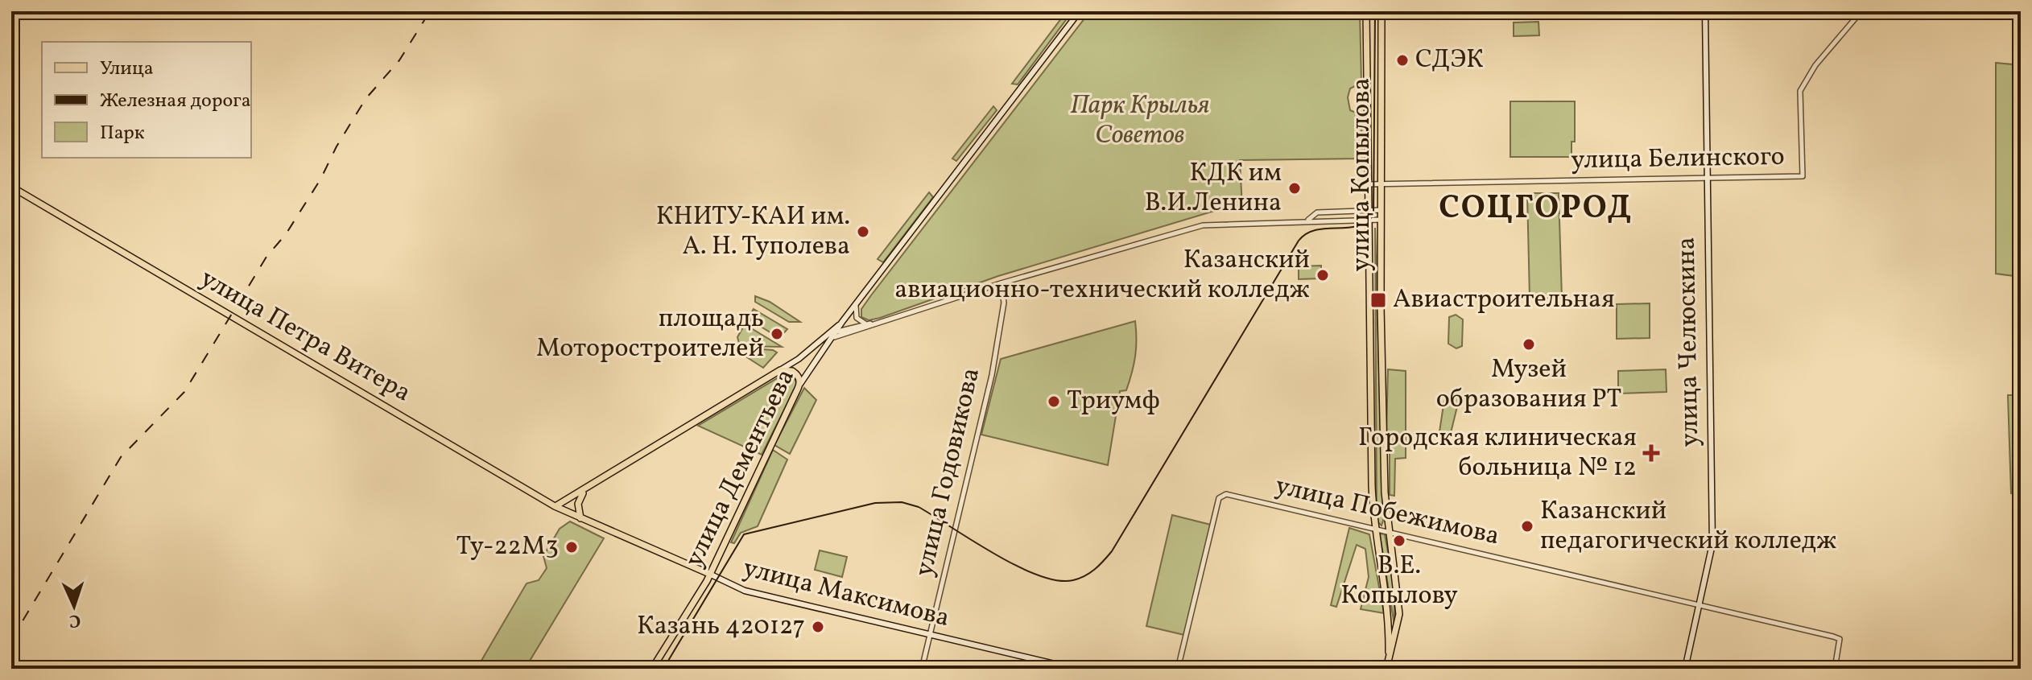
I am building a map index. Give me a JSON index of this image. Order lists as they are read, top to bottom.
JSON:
{
  "streets": {
    "main road": [
      "улица Копылова",
      "улица Петра Витера",
      "улица Челюскина",
      "улица Дементьева",
      "улица Максимова"
    ],
    "street": ["улица Белинского", "улица Годовикова", "улица Побежимова"]
  },
  "crossings": [
    ["улица Белинского", "улица Копылова"],
    ["улица Белинского", "улица Челюскина"],
    ["улица Копылова", "улица Побежимова"],
    ["улица Петра Витера", "улица Максимова"],
    ["улица Челюскина", "улица Побежимова"],
    ["улица Дементьева", "улица Максимова"],
    ["улица Годовикова", "улица Максимова"]
  ],
  "districts": ["СОЦГОРОД"],
  "parks": ["Парк Крылья Советов"],
  "places": {
    "other": [
      "СДЭК",
      "КДК им В.И.Ленина",
      "КНИТУ-КАИ им. А. Н. Туполева",
      "Казанский авиационно-технический колледж",
      "площадь Моторостроителей",
      "Музей образования РТ",
      "Триумф",
      "Казанский педагогический колледж",
      "В.Е. Копылову",
      "Ту-22М3",
      "Казань 420127"
    ],
    "transit": ["Авиастроительная"],
    "health": ["Городская клиническая больница № 12"]
  },
  "legend": ["Улица", "Железная дорога", "Парк"],
  "north": "bottom"
}
